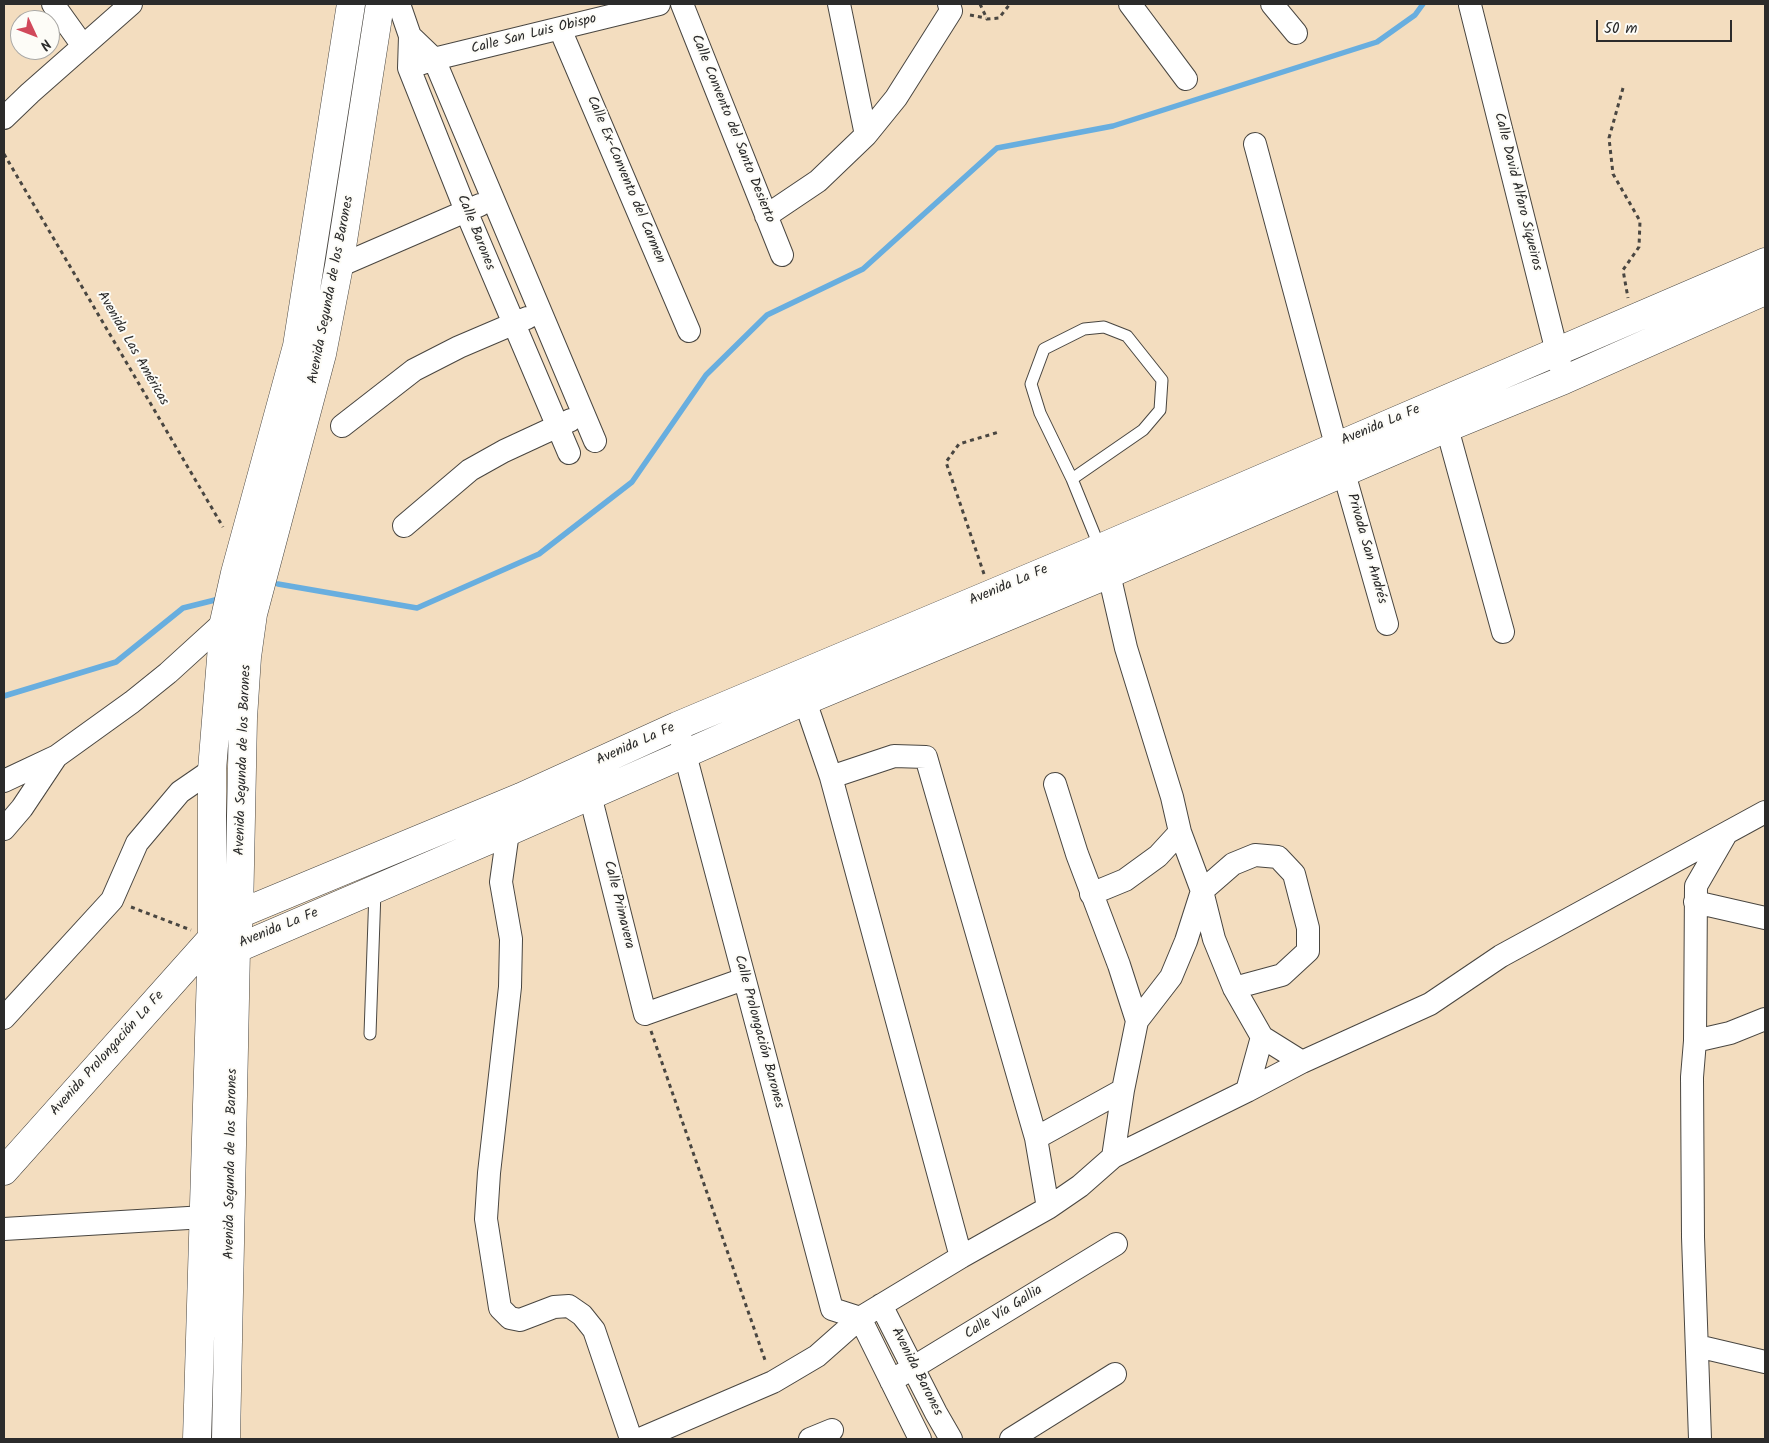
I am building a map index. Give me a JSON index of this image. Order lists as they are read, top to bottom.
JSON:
{
  "streets": {
    "street": [
      "Calle San Luis Obispo",
      "Calle Convento del Santo Desierto",
      "Calle Ex-Convento del Carmen",
      "Calle David Alfaro Siqueiros",
      "Calle Barones",
      "Avenida Segunda de los Barones",
      "Avenida La Fe",
      "Privada San Andrés",
      "Calle Primavera",
      "Calle Prolongación Barones",
      "Avenida Prolongación La Fe",
      "Calle Vía Gallia",
      "Avenida Barones"
    ],
    "path": ["Avenida Las Américas"]
  },
  "crossings": [
    ["Calle San Luis Obispo", "Calle Ex-Convento del Carmen"],
    ["Calle San Luis Obispo", "Calle Barones"],
    ["Calle David Alfaro Siqueiros", "Avenida La Fe"],
    ["Avenida Segunda de los Barones", "Avenida Las Américas"],
    ["Avenida Segunda de los Barones", "Avenida La Fe"],
    ["Avenida Segunda de los Barones", "Avenida Prolongación La Fe"],
    ["Avenida La Fe", "Privada San Andrés"],
    ["Avenida La Fe", "Calle Primavera"],
    ["Avenida La Fe", "Calle Prolongación Barones"],
    ["Avenida La Fe", "Avenida Prolongación La Fe"],
    ["Calle Prolongación Barones", "Avenida Barones"],
    ["Calle Vía Gallia", "Avenida Barones"]
  ],
  "scale_bar": "50 m",
  "north": "bottom right"
}
